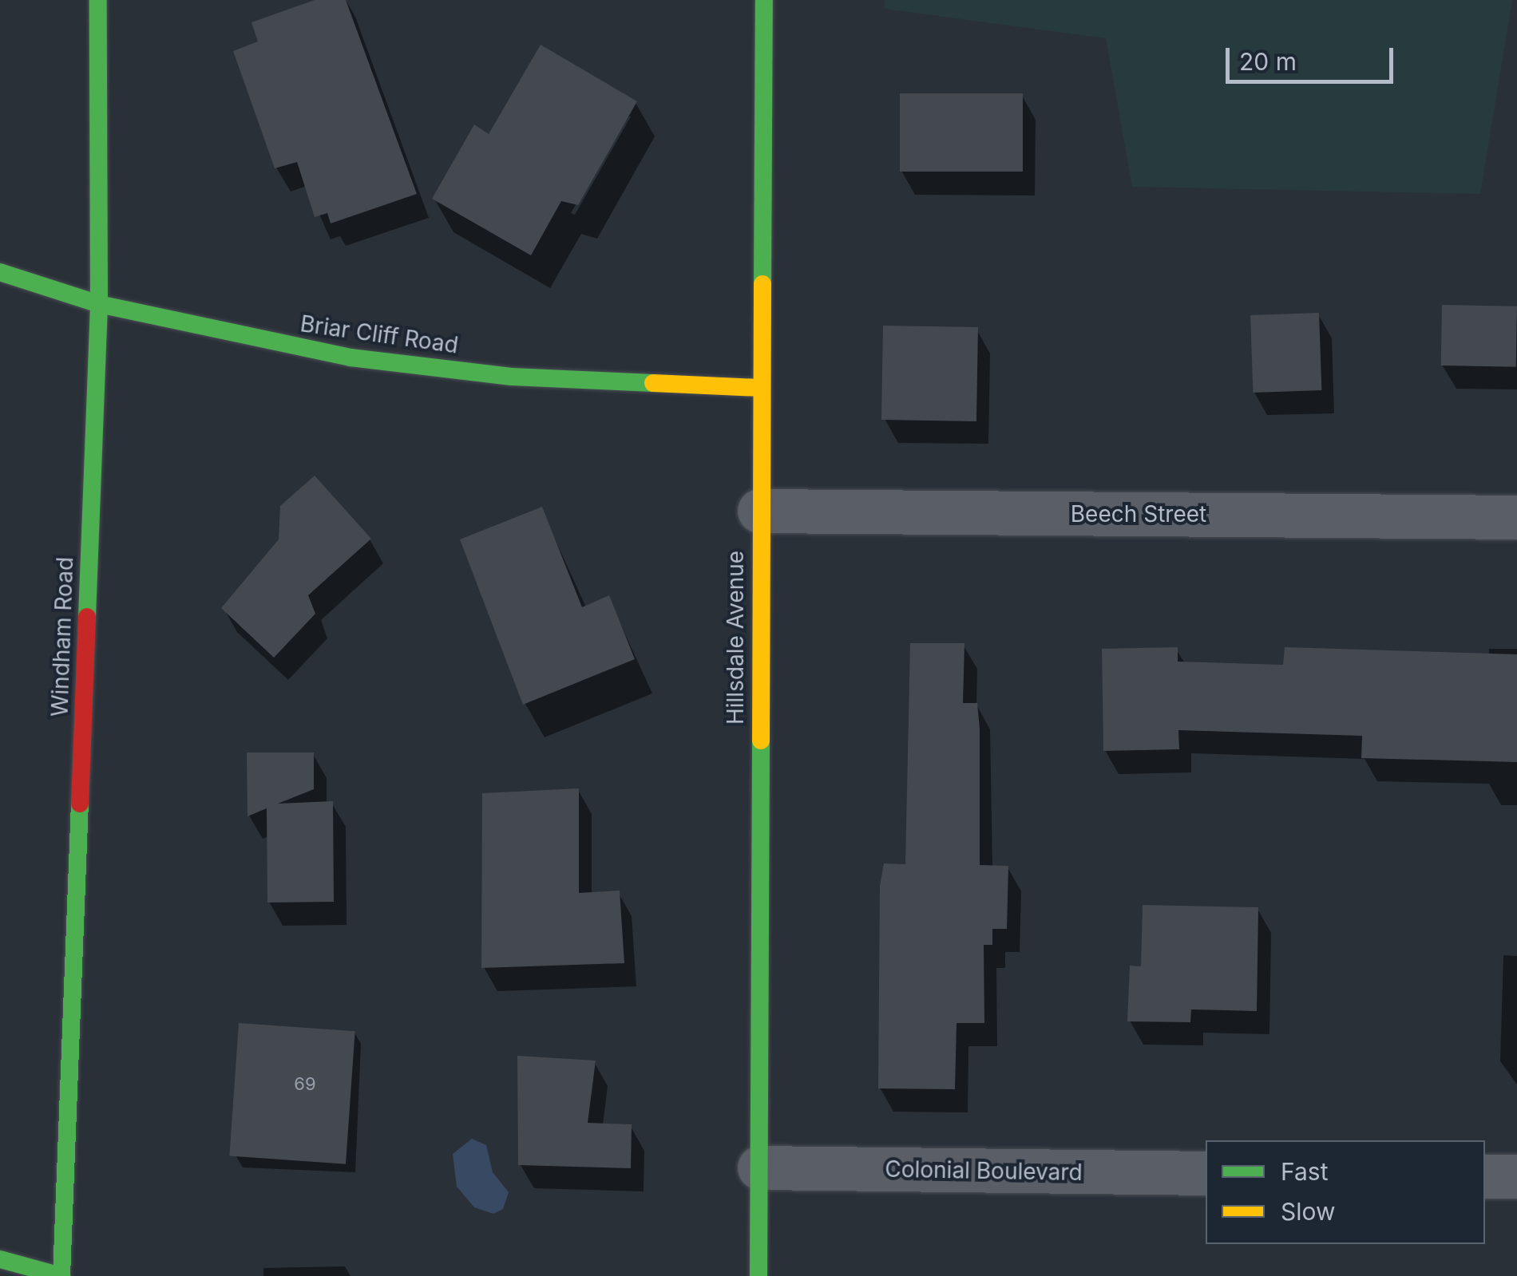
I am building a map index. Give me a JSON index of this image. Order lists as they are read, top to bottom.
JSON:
{
  "streets": {
    "street": [
      "Briar Cliff Road",
      "Beech Street",
      "Windham Road",
      "Hillsdale Avenue",
      "Colonial Boulevard"
    ]
  },
  "crossings": [
    ["Briar Cliff Road", "Windham Road"],
    ["Briar Cliff Road", "Hillsdale Avenue"],
    ["Beech Street", "Hillsdale Avenue"],
    ["Hillsdale Avenue", "Colonial Boulevard"]
  ],
  "house_numbers": ["69"],
  "legend": ["Fast", "Slow"],
  "scale_bar": "20 m"
}
